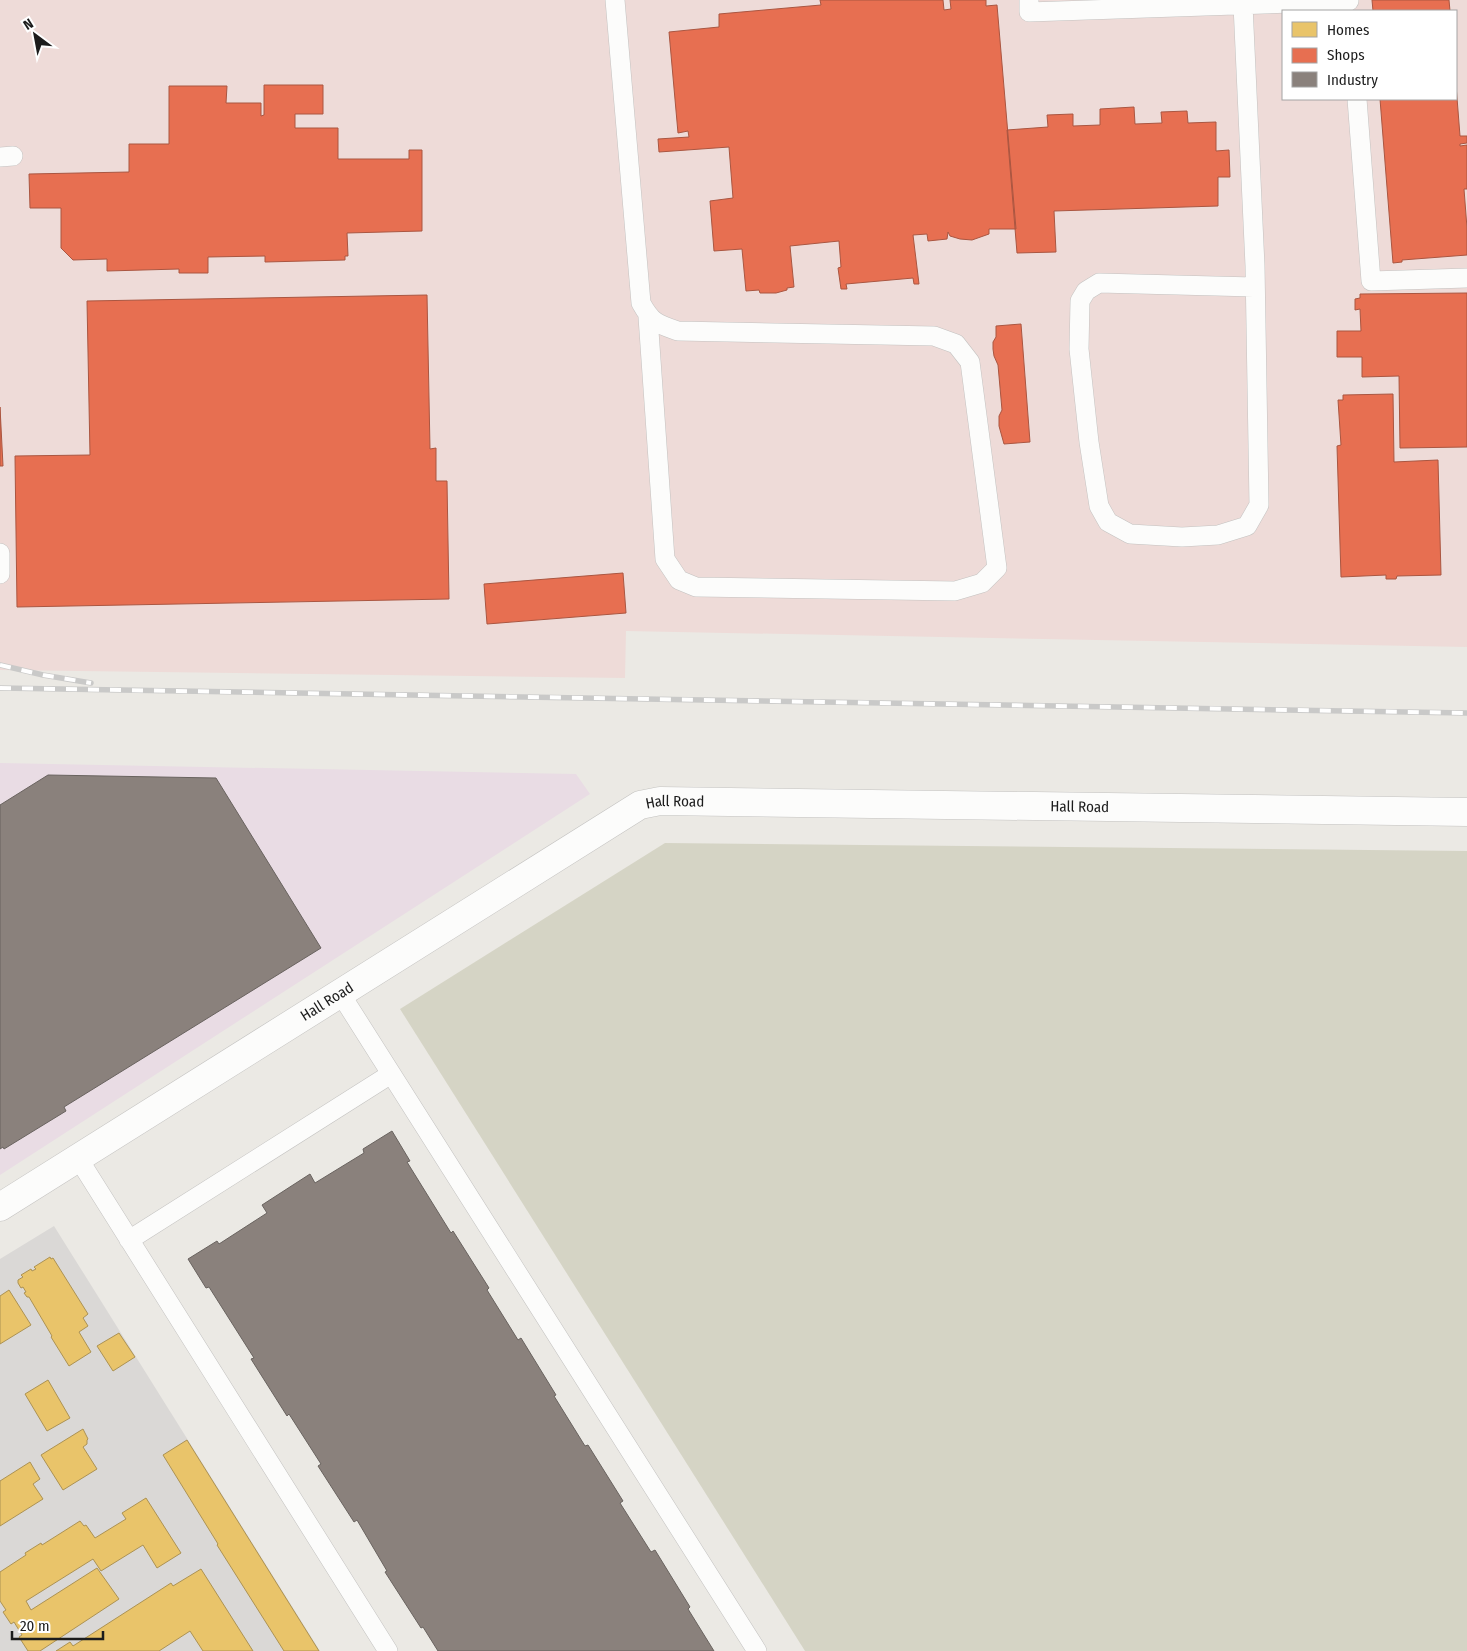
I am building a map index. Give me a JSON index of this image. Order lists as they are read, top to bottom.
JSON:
{
  "streets": {
    "street": ["Hall Road"]
  },
  "legend": ["Homes", "Shops", "Industry"],
  "scale_bar": "20 m",
  "north": "top left"
}
